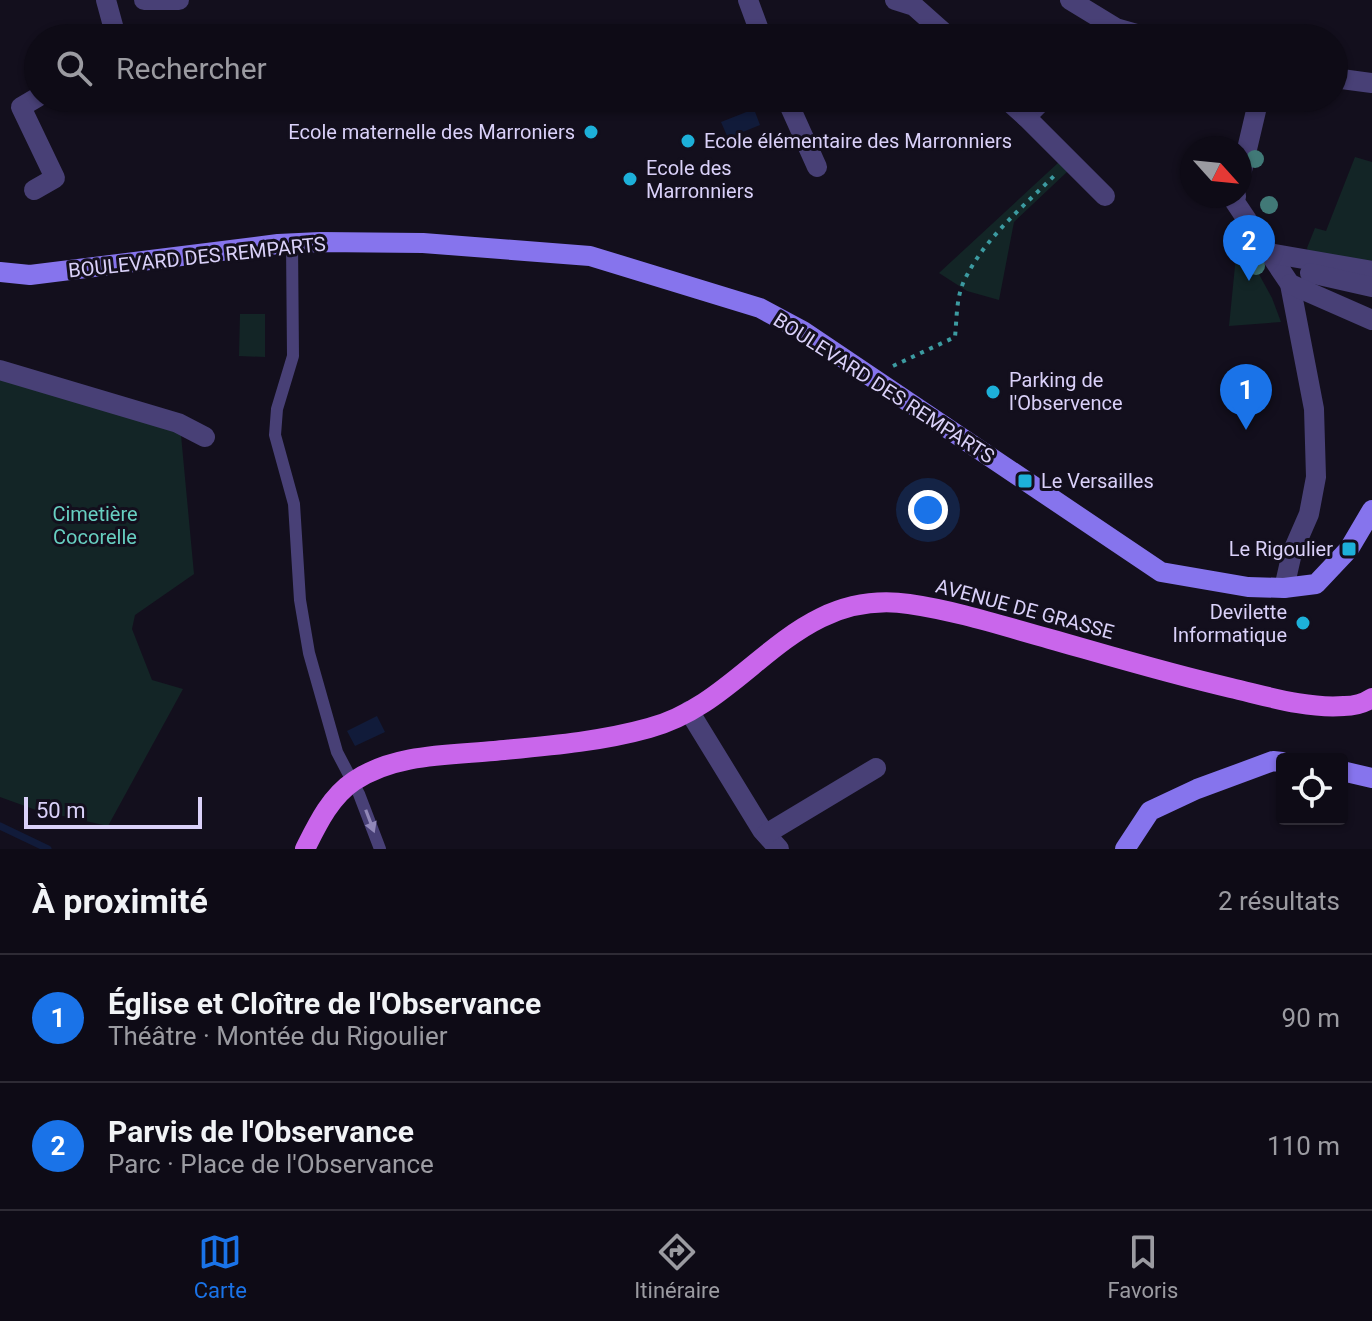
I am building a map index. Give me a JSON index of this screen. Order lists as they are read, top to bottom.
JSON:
{
  "streets": {
    "main road": ["AVENUE DE GRASSE"],
    "street": ["BOULEVARD DES REMPARTS"]
  },
  "parks": ["Cimetière Cocorelle"],
  "places": {
    "other": [
      "Ecole maternelle des Marroniers",
      "Ecole élémentaire des Marronniers",
      "Ecole des Marronniers",
      "Parking de l'Observence",
      "Devilette Informatique"
    ],
    "transit": ["Le Versailles", "Le Rigoulier"]
  },
  "scale_bar": "50 m",
  "north": "bottom right",
  "page": {
    "search": "Rechercher",
    "pins": ["2", "1"],
    "scale": "50 m",
    "heading": ["À proximité", "2 résultats"],
    "list": [
      {
        "mark": "1",
        "name": "Église et Cloître de l'Observance",
        "note": "Théâtre · Montée du Rigoulier",
        "value": "90 m"
      },
      {
        "mark": "2",
        "name": "Parvis de l'Observance",
        "note": "Parc · Place de l'Observance",
        "value": "110 m"
      }
    ],
    "nav": ["Carte", "Itinéraire", "Favoris"]
  }
}
